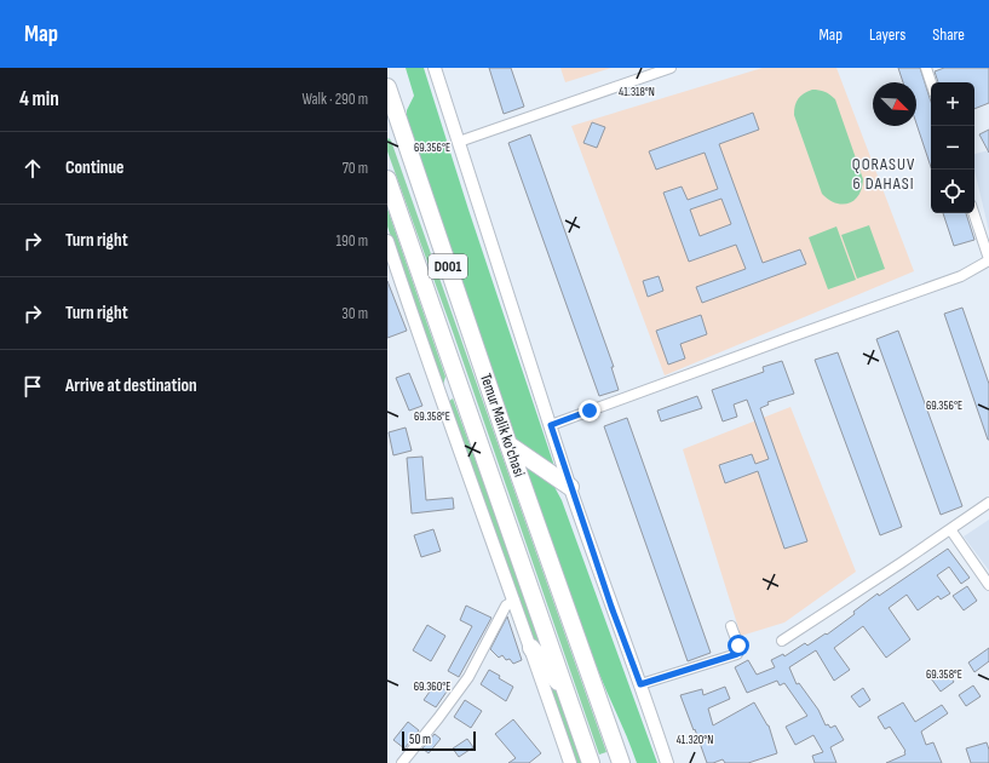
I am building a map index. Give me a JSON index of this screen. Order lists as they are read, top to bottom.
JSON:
{
  "streets": {
    "highway": ["D001", "Temur Malik ko'chasi"]
  },
  "districts": ["QORASUV 6 DAHASI"],
  "scale_bar": "50 m",
  "north": "bottom right",
  "page": {
    "header": "Map",
    "nav": ["Map", "Layers", "Share"],
    "heading": ["4 min", "Walk · 290 m"],
    "map_buttons": ["+", "−"],
    "list": [
      ["Continue", "70 m"],
      ["Turn right", "190 m"],
      ["Turn right", "30 m"],
      "Arrive at destination"
    ],
    "scale": "50 m"
  },
  "coordinates": [
    "41.318°N",
    "69.356°E",
    "69.358°E",
    "69.360°E",
    "41.320°N"
  ]
}
